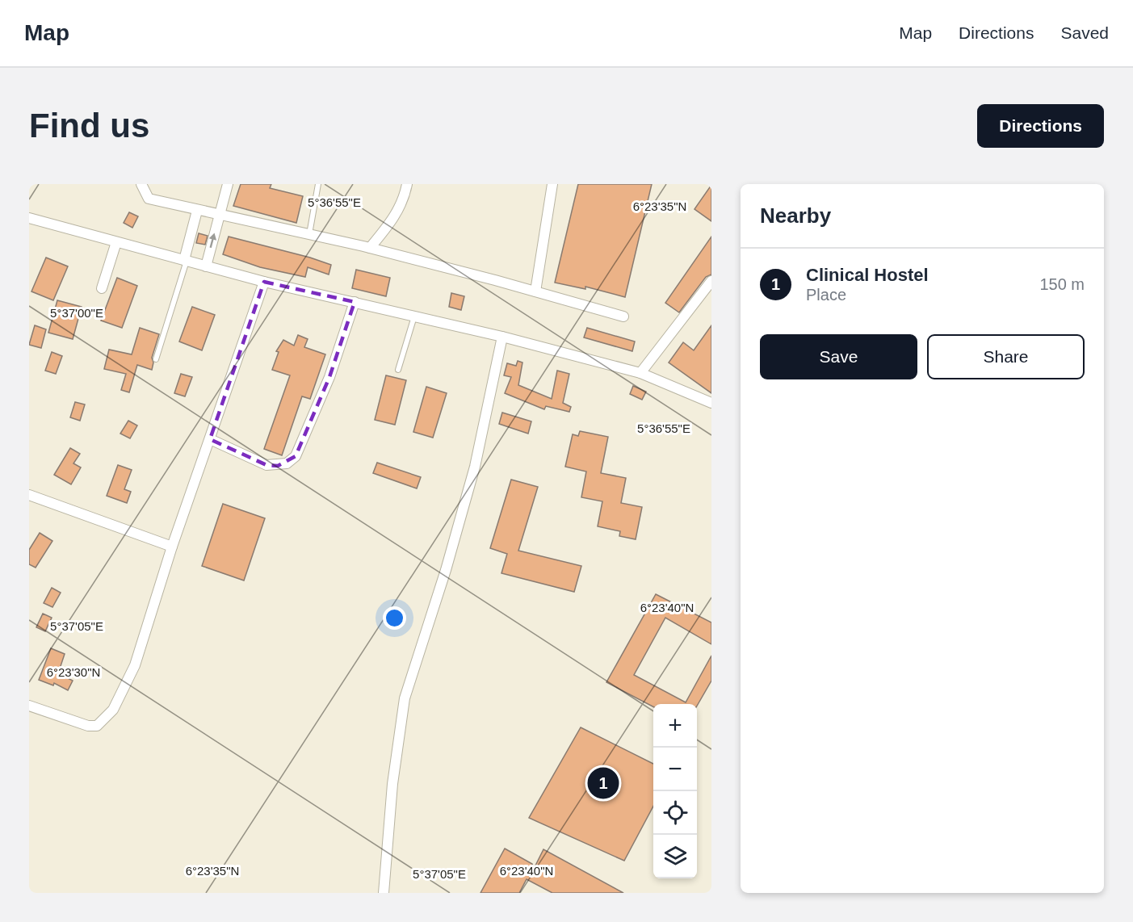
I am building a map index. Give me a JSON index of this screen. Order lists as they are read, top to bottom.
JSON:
{
  "page": {
    "header": "Map",
    "nav": ["Map", "Directions", "Saved"],
    "buttons": [
      "Directions",
      ["Save", "Share"]
    ],
    "title": "Find us",
    "heading": "Nearby",
    "list": [
      {
        "mark": "1",
        "name": "Clinical Hostel",
        "note": "Place",
        "value": "150 m"
      }
    ],
    "map_buttons": ["+", "−"],
    "pins": "1"
  },
  "coordinates": [
    "5°36'55\"E",
    "6°23'35\"N",
    "5°37'00\"E",
    "6°23'40\"N",
    "5°37'05\"E",
    "6°23'30\"N"
  ]
}
